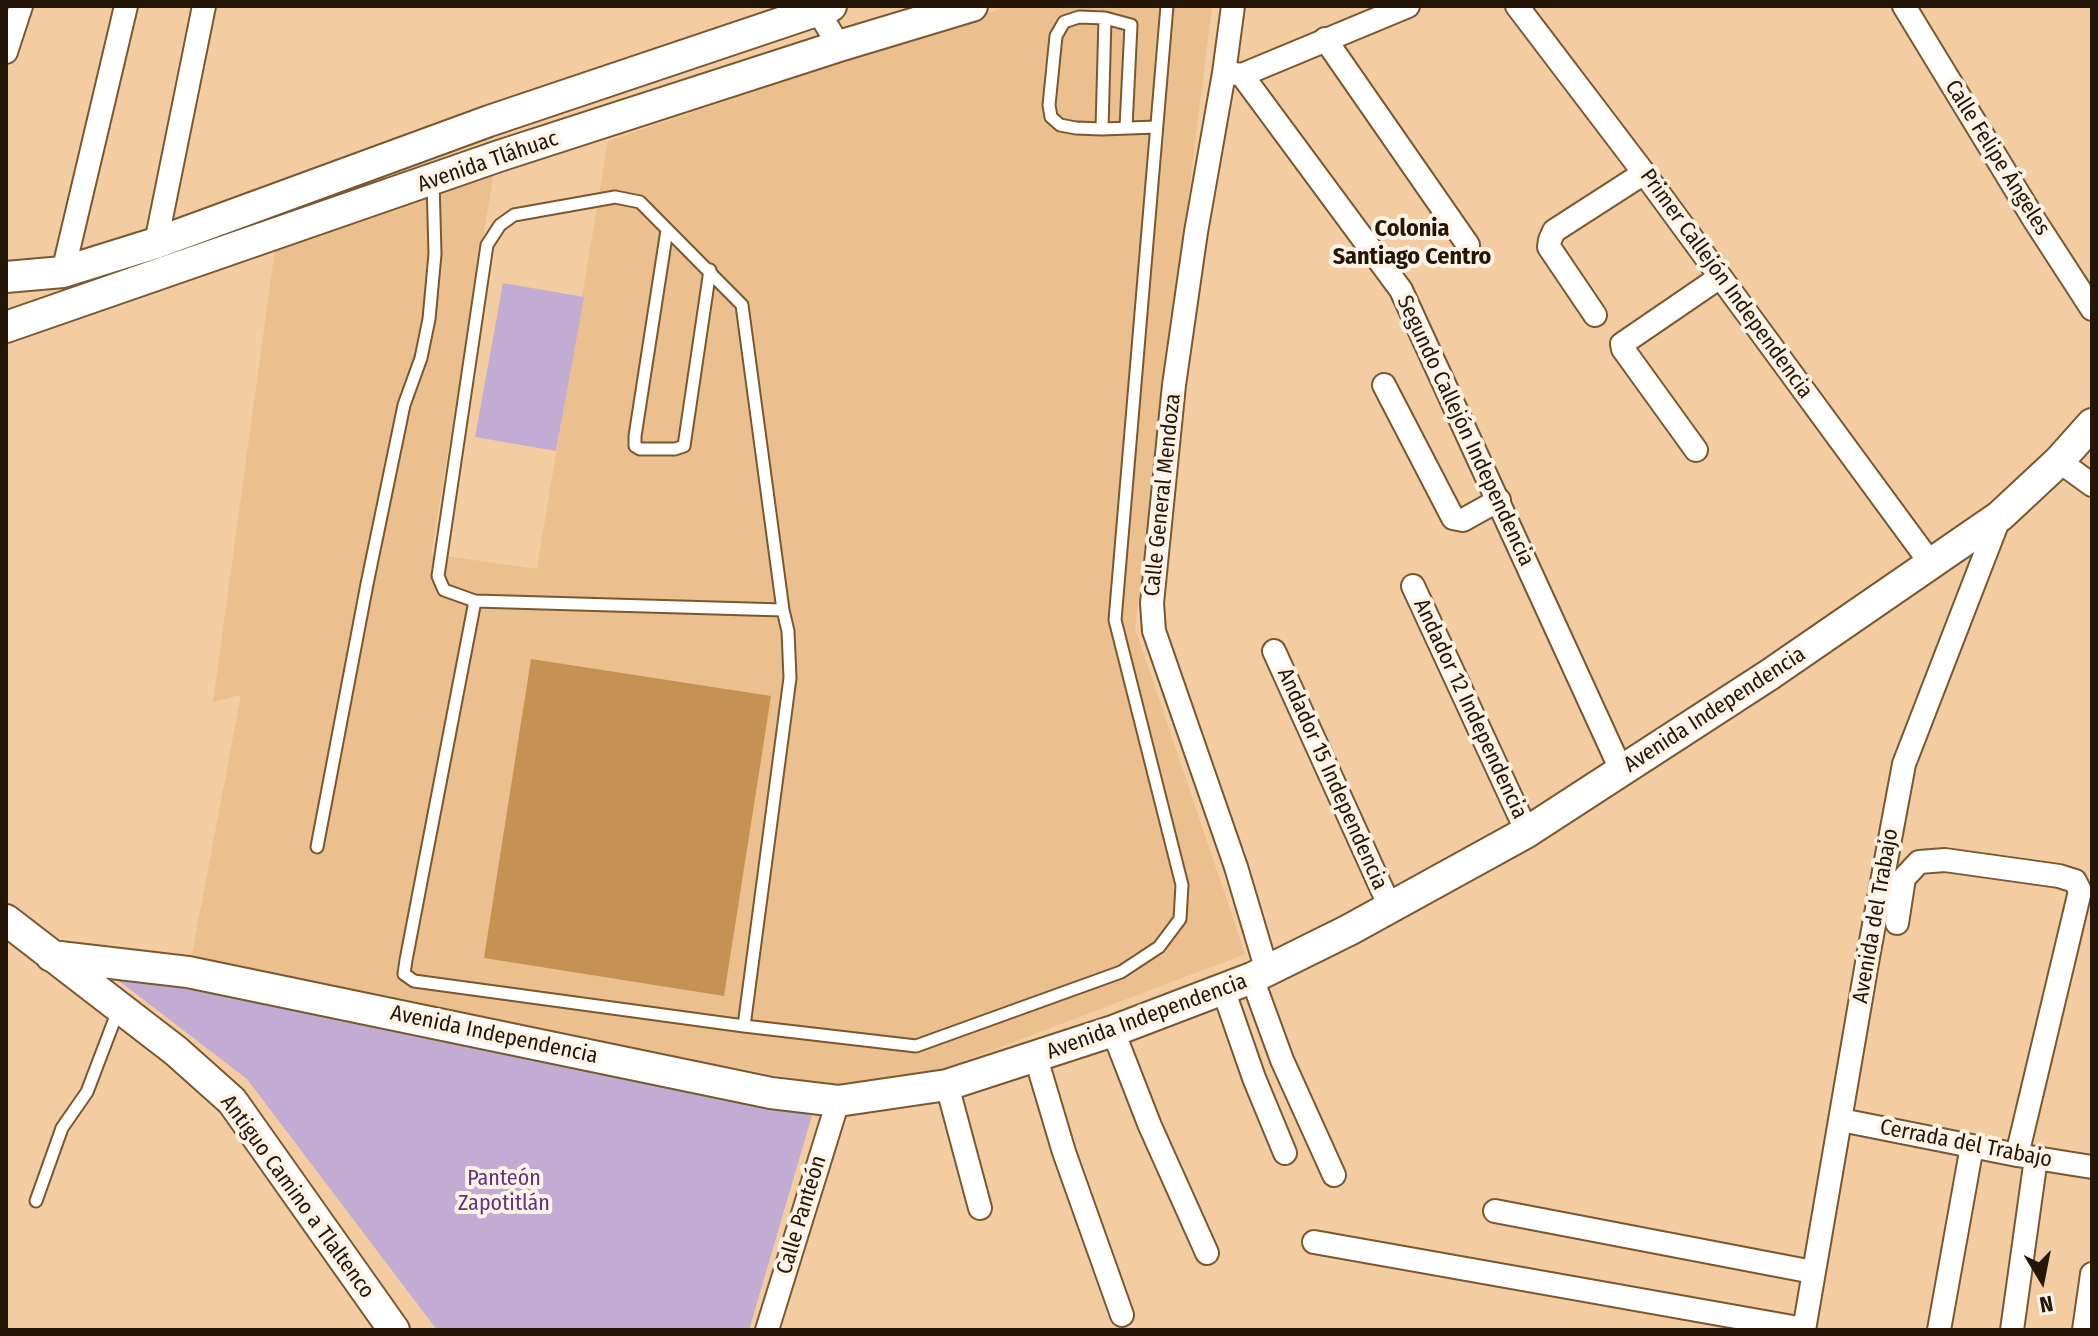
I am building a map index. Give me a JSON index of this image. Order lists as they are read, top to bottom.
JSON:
{
  "streets": {
    "street": [
      "Calle Felipe Ángeles",
      "Avenida Tláhuac",
      "Primer Callejón Independencia",
      "Segundo Callejón Independencia",
      "Calle General Mendoza",
      "Andador 12 Independencia",
      "Avenida Independencia",
      "Andador 15 Independencia",
      "Avenida del Trabajo",
      "Cerrada del Trabajo",
      "Antiguo Camino a Tlaltenco",
      "Calle Panteón"
    ]
  },
  "crossings": [
    ["Primer Callejón Independencia", "Avenida Independencia"],
    ["Segundo Callejón Independencia", "Calle General Mendoza"],
    ["Segundo Callejón Independencia", "Avenida Independencia"],
    ["Calle General Mendoza", "Avenida Independencia"],
    ["Andador 12 Independencia", "Avenida Independencia"],
    ["Avenida Independencia", "Andador 15 Independencia"],
    ["Avenida Independencia", "Avenida del Trabajo"],
    ["Avenida Independencia", "Antiguo Camino a Tlaltenco"],
    ["Avenida Independencia", "Calle Panteón"],
    ["Avenida del Trabajo", "Cerrada del Trabajo"]
  ],
  "districts": ["Colonia Santiago Centro"],
  "parks": ["Panteón Zapotitlán"],
  "north": "bottom"
}
